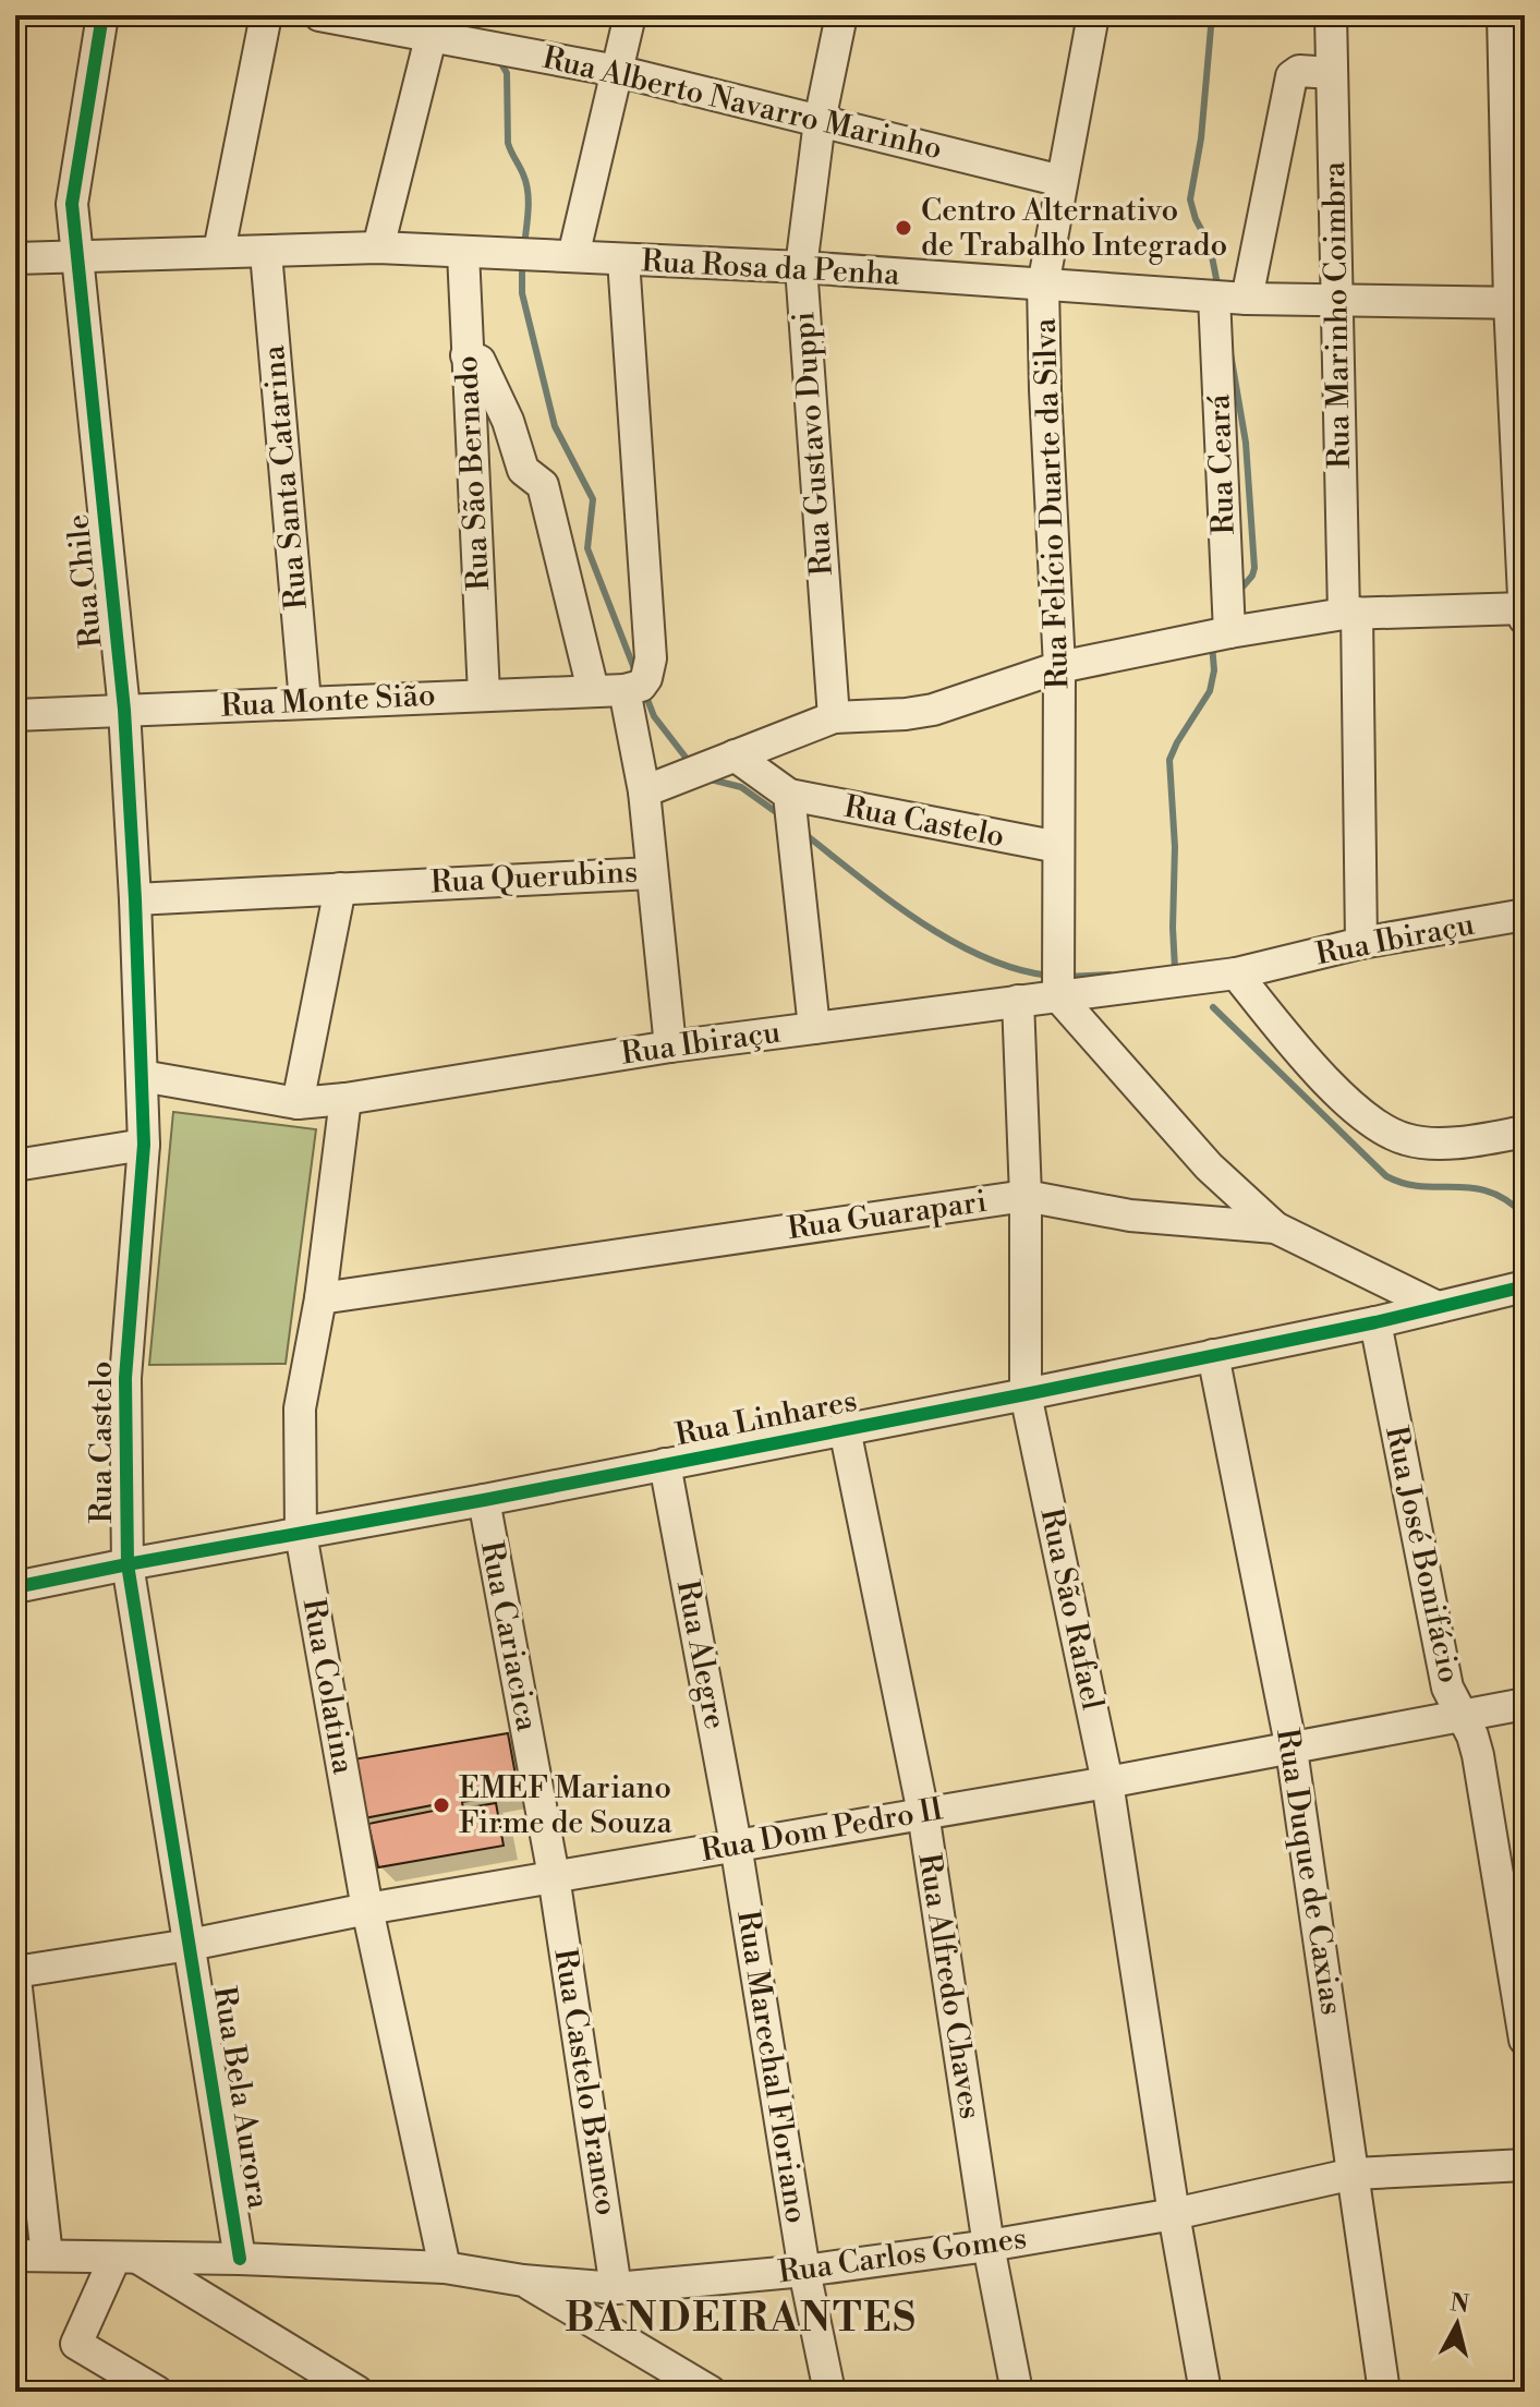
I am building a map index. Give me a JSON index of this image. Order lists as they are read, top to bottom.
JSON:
{
  "streets": {
    "street": [
      "Rua Alberto Navarro Marinho",
      "Rua Rosa da Penha",
      "Rua Marinho Coimbra",
      "Rua Gustavo Duppi",
      "Rua Ceará",
      "Rua São Bernado",
      "Rua Santa Catarina",
      "Rua Felício Duarte da Silva",
      "Rua Chile",
      "Rua Monte Sião",
      "Rua Castelo",
      "Rua Querubins",
      "Rua Ibiraçu",
      "Rua Guarapari",
      "Rua Linhares",
      "Rua José Bonifácio",
      "Rua São Rafael",
      "Rua Cariacica",
      "Rua Alegre",
      "Rua Colatina",
      "Rua Dom Pedro II",
      "Rua Duque de Caxias",
      "Rua Alfredo Chaves",
      "Rua Marechal Floriano",
      "Rua Castelo Branco",
      "Rua Bela Aurora",
      "Rua Carlos Gomes"
    ]
  },
  "crossings": [
    ["Rua Alberto Navarro Marinho", "Rua Gustavo Duppi"],
    ["Rua Alberto Navarro Marinho", "Rua Felício Duarte da Silva"],
    ["Rua Rosa da Penha", "Rua Marinho Coimbra"],
    ["Rua Rosa da Penha", "Rua Gustavo Duppi"],
    ["Rua Rosa da Penha", "Rua Ceará"],
    ["Rua Rosa da Penha", "Rua São Bernado"],
    ["Rua Rosa da Penha", "Rua Santa Catarina"],
    ["Rua Rosa da Penha", "Rua Felício Duarte da Silva"],
    ["Rua Rosa da Penha", "Rua Chile"],
    ["Rua Marinho Coimbra", "Rua Ibiraçu"],
    ["Rua São Bernado", "Rua Monte Sião"],
    ["Rua Santa Catarina", "Rua Monte Sião"],
    ["Rua Felício Duarte da Silva", "Rua Castelo"],
    ["Rua Felício Duarte da Silva", "Rua Ibiraçu"],
    ["Rua Chile", "Rua Monte Sião"],
    ["Rua Chile", "Rua Castelo"],
    ["Rua Chile", "Rua Querubins"],
    ["Rua Chile", "Rua Ibiraçu"],
    ["Rua Monte Sião", "Rua Querubins"],
    ["Rua Castelo", "Rua Linhares"],
    ["Rua Castelo", "Rua Dom Pedro II"],
    ["Rua Castelo", "Rua Bela Aurora"],
    ["Rua Ibiraçu", "Rua São Rafael"],
    ["Rua Ibiraçu", "Rua Colatina"],
    ["Rua Guarapari", "Rua Linhares"],
    ["Rua Guarapari", "Rua São Rafael"],
    ["Rua Guarapari", "Rua Colatina"],
    ["Rua Linhares", "Rua José Bonifácio"],
    ["Rua Linhares", "Rua São Rafael"],
    ["Rua Linhares", "Rua Cariacica"],
    ["Rua Linhares", "Rua Alegre"],
    ["Rua Linhares", "Rua Colatina"],
    ["Rua Linhares", "Rua Duque de Caxias"],
    ["Rua Linhares", "Rua Alfredo Chaves"],
    ["Rua José Bonifácio", "Rua Dom Pedro II"],
    ["Rua São Rafael", "Rua Dom Pedro II"],
    ["Rua São Rafael", "Rua Carlos Gomes"],
    ["Rua Cariacica", "Rua Dom Pedro II"],
    ["Rua Cariacica", "Rua Castelo Branco"],
    ["Rua Alegre", "Rua Dom Pedro II"],
    ["Rua Alegre", "Rua Marechal Floriano"],
    ["Rua Colatina", "Rua Dom Pedro II"],
    ["Rua Colatina", "Rua Carlos Gomes"],
    ["Rua Dom Pedro II", "Rua Duque de Caxias"],
    ["Rua Dom Pedro II", "Rua Alfredo Chaves"],
    ["Rua Dom Pedro II", "Rua Marechal Floriano"],
    ["Rua Dom Pedro II", "Rua Castelo Branco"],
    ["Rua Dom Pedro II", "Rua Bela Aurora"],
    ["Rua Duque de Caxias", "Rua Carlos Gomes"],
    ["Rua Alfredo Chaves", "Rua Carlos Gomes"],
    ["Rua Marechal Floriano", "Rua Carlos Gomes"],
    ["Rua Castelo Branco", "Rua Carlos Gomes"],
    ["Rua Bela Aurora", "Rua Carlos Gomes"]
  ],
  "districts": ["BANDEIRANTES"],
  "places": ["Centro Alternativo de Trabalho Integrado", "EMEF Mariano Firme de Souza"],
  "north": "top"
}
